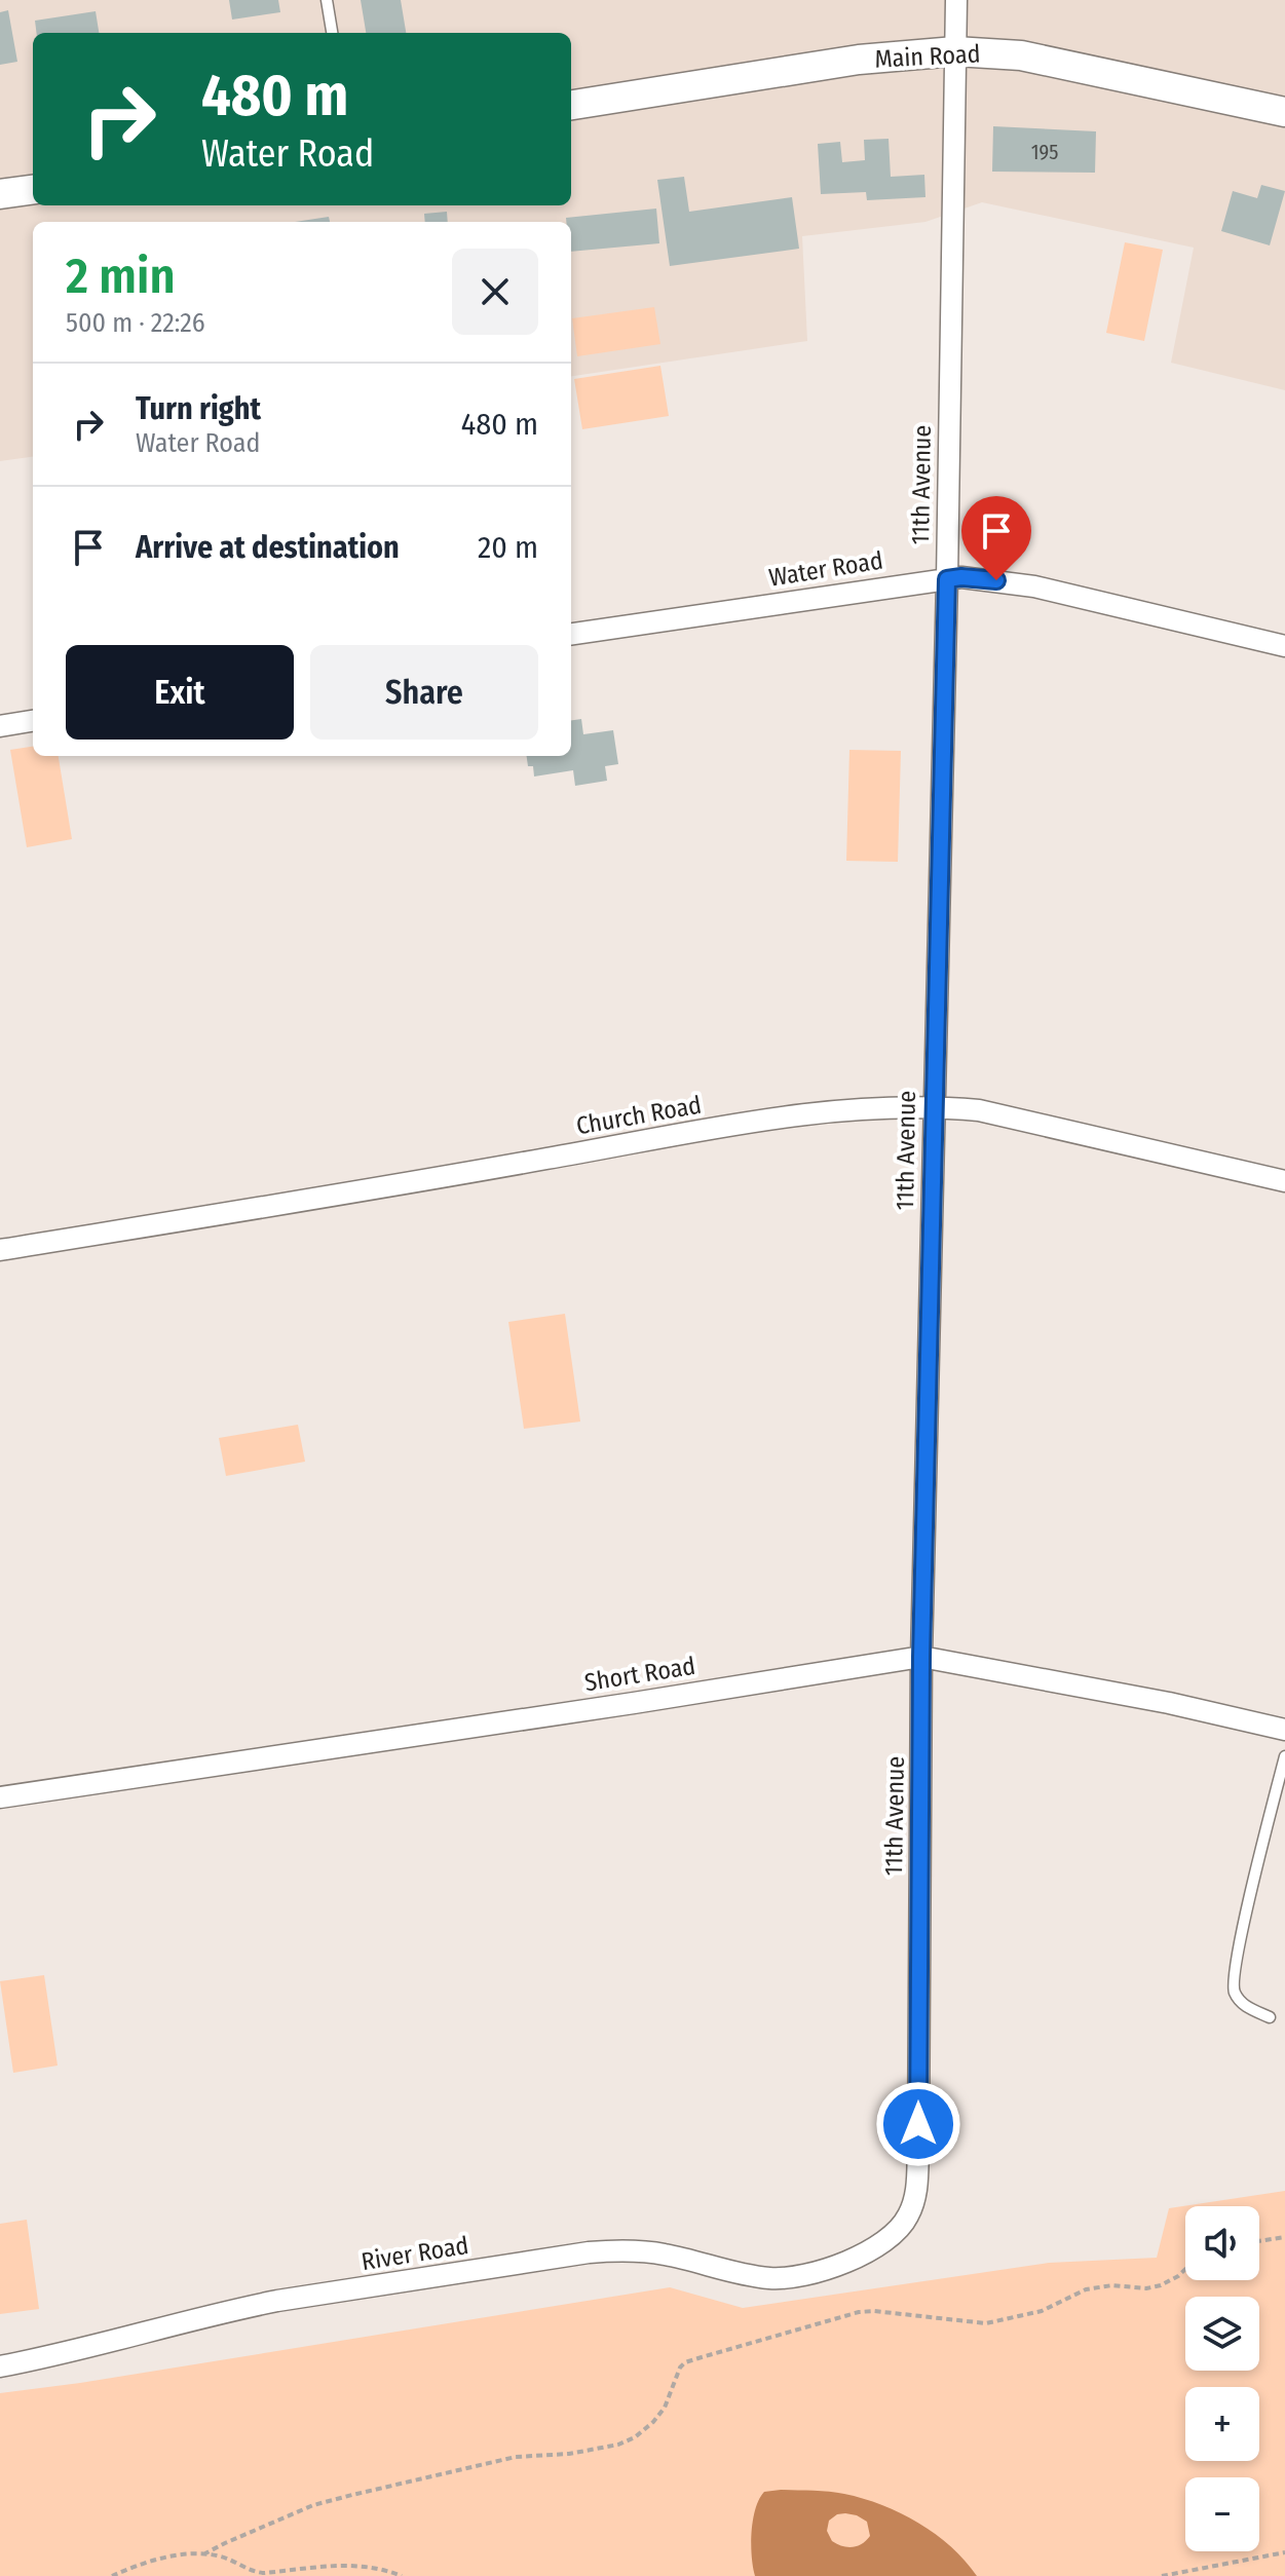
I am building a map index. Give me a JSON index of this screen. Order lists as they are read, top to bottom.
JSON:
{
  "streets": {
    "main road": ["Main Road"],
    "street": [
      "11th Avenue",
      "Water Road",
      "Church Road",
      "Short Road",
      "River Road"
    ]
  },
  "crossings": [
    ["Main Road", "11th Avenue"],
    ["11th Avenue", "Water Road"],
    ["11th Avenue", "Church Road"],
    ["11th Avenue", "Short Road"],
    ["11th Avenue", "River Road"]
  ],
  "house_numbers": ["195"],
  "page": {
    "turn": ["480 m", "Water Road"],
    "heading": ["2 min", "500 m · 22:26"],
    "list": [
      {
        "name": "Turn right",
        "note": "Water Road",
        "value": "480 m"
      },
      {
        "name": "Arrive at destination",
        "value": "20 m"
      }
    ],
    "buttons": ["Exit", "Share"],
    "map_buttons": ["+", "−"]
  }
}
